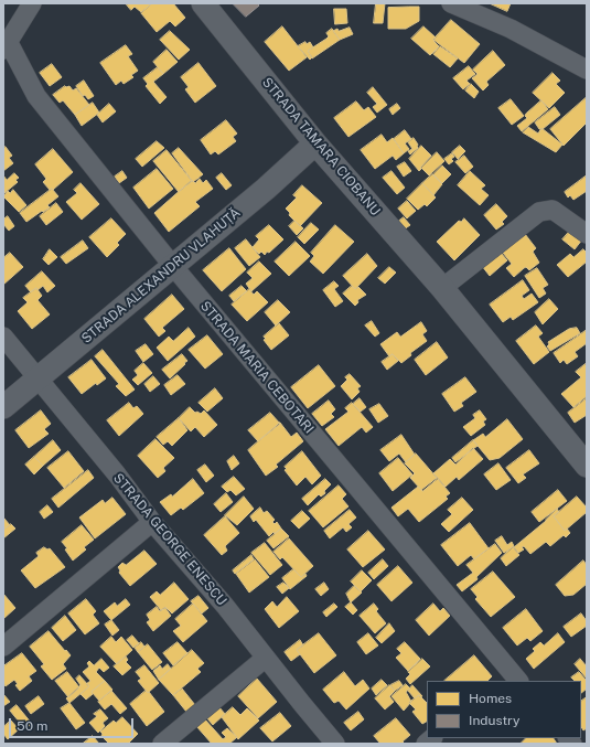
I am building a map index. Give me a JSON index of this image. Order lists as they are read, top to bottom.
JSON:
{
  "streets": {
    "street": [
      "STRADA TAMARA CIOBANU",
      "STRADA АLEXANDRU VLAHUȚĂ",
      "STRADA MARIA CEBOTARI",
      "STRADA GEORGE ENESCU"
    ]
  },
  "crossings": [
    ["STRADA TAMARA CIOBANU", "STRADA АLEXANDRU VLAHUȚĂ"],
    ["STRADA АLEXANDRU VLAHUȚĂ", "STRADA MARIA CEBOTARI"],
    ["STRADA АLEXANDRU VLAHUȚĂ", "STRADA GEORGE ENESCU"]
  ],
  "legend": ["Homes", "Industry"],
  "scale_bar": "50 m"
}
